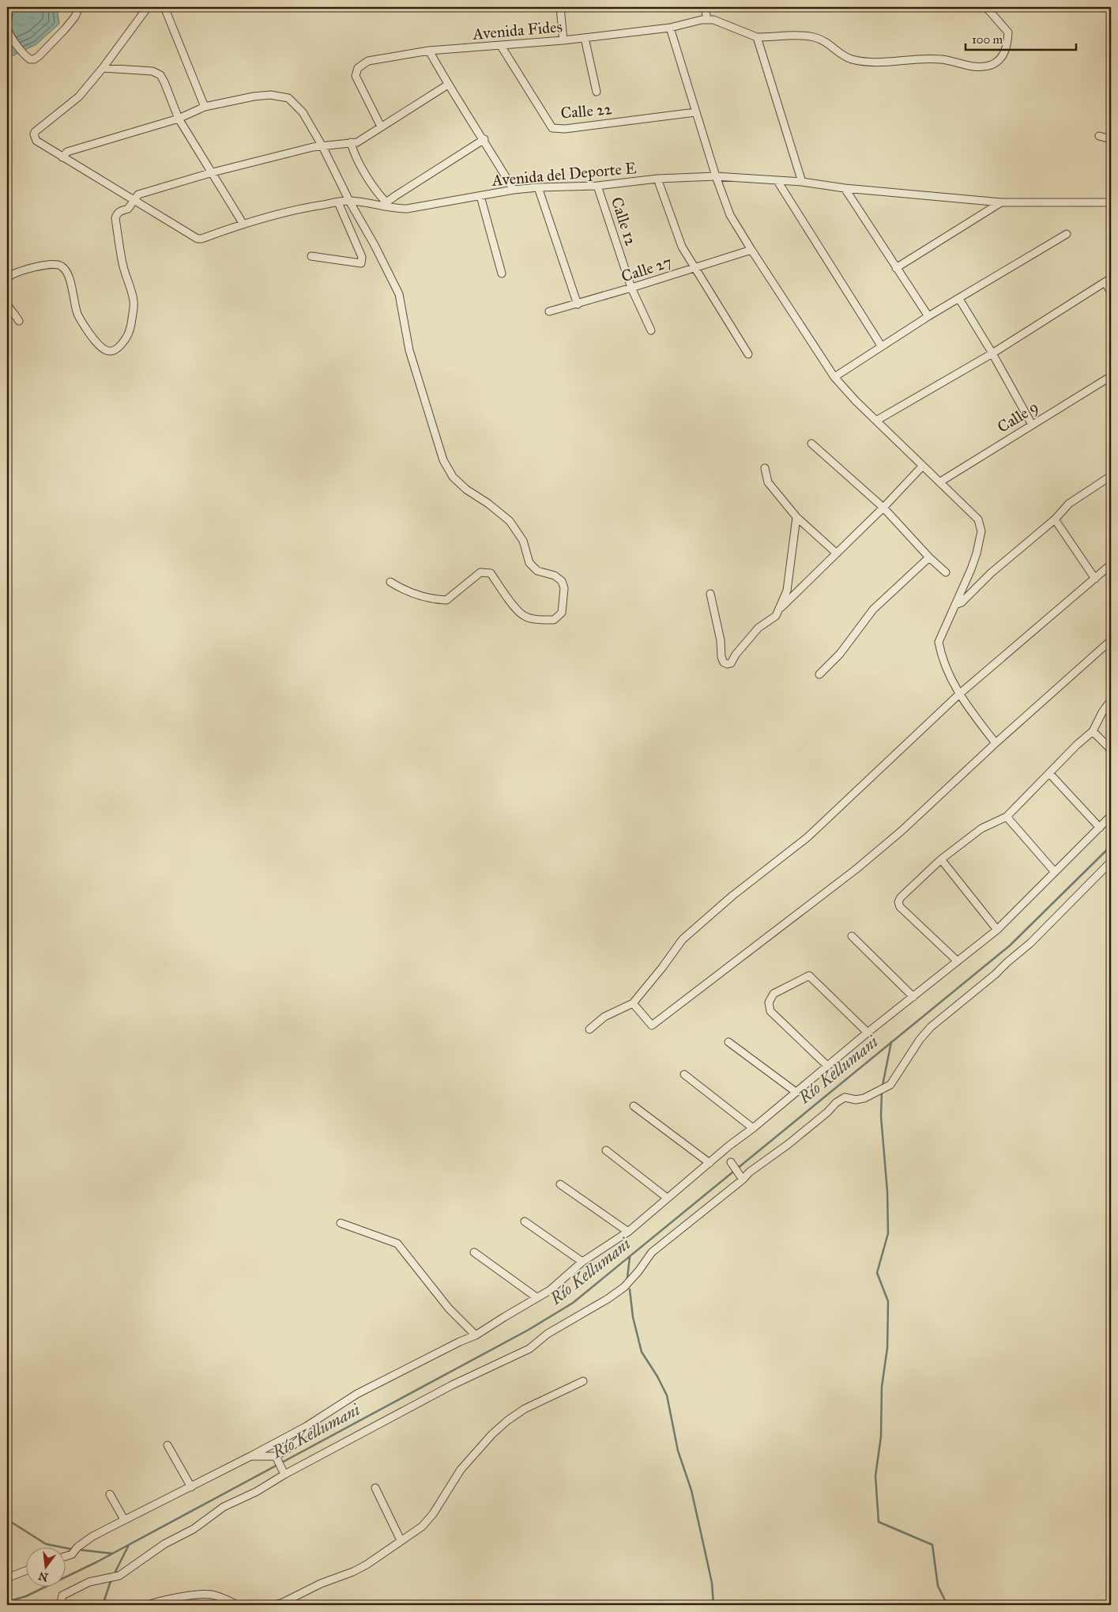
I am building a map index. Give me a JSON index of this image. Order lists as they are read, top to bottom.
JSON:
{
  "streets": {
    "street": [
      "Avenida Fides",
      "Calle 22",
      "Avenida del Deporte E",
      "Calle 12",
      "Calle 27",
      "Calle 9"
    ]
  },
  "crossings": [
    ["Avenida Fides", "Calle 22"],
    ["Avenida del Deporte E", "Calle 12"],
    ["Calle 12", "Calle 27"]
  ],
  "water": ["Río Kellumani"],
  "scale_bar": "100 m",
  "north": "bottom"
}
